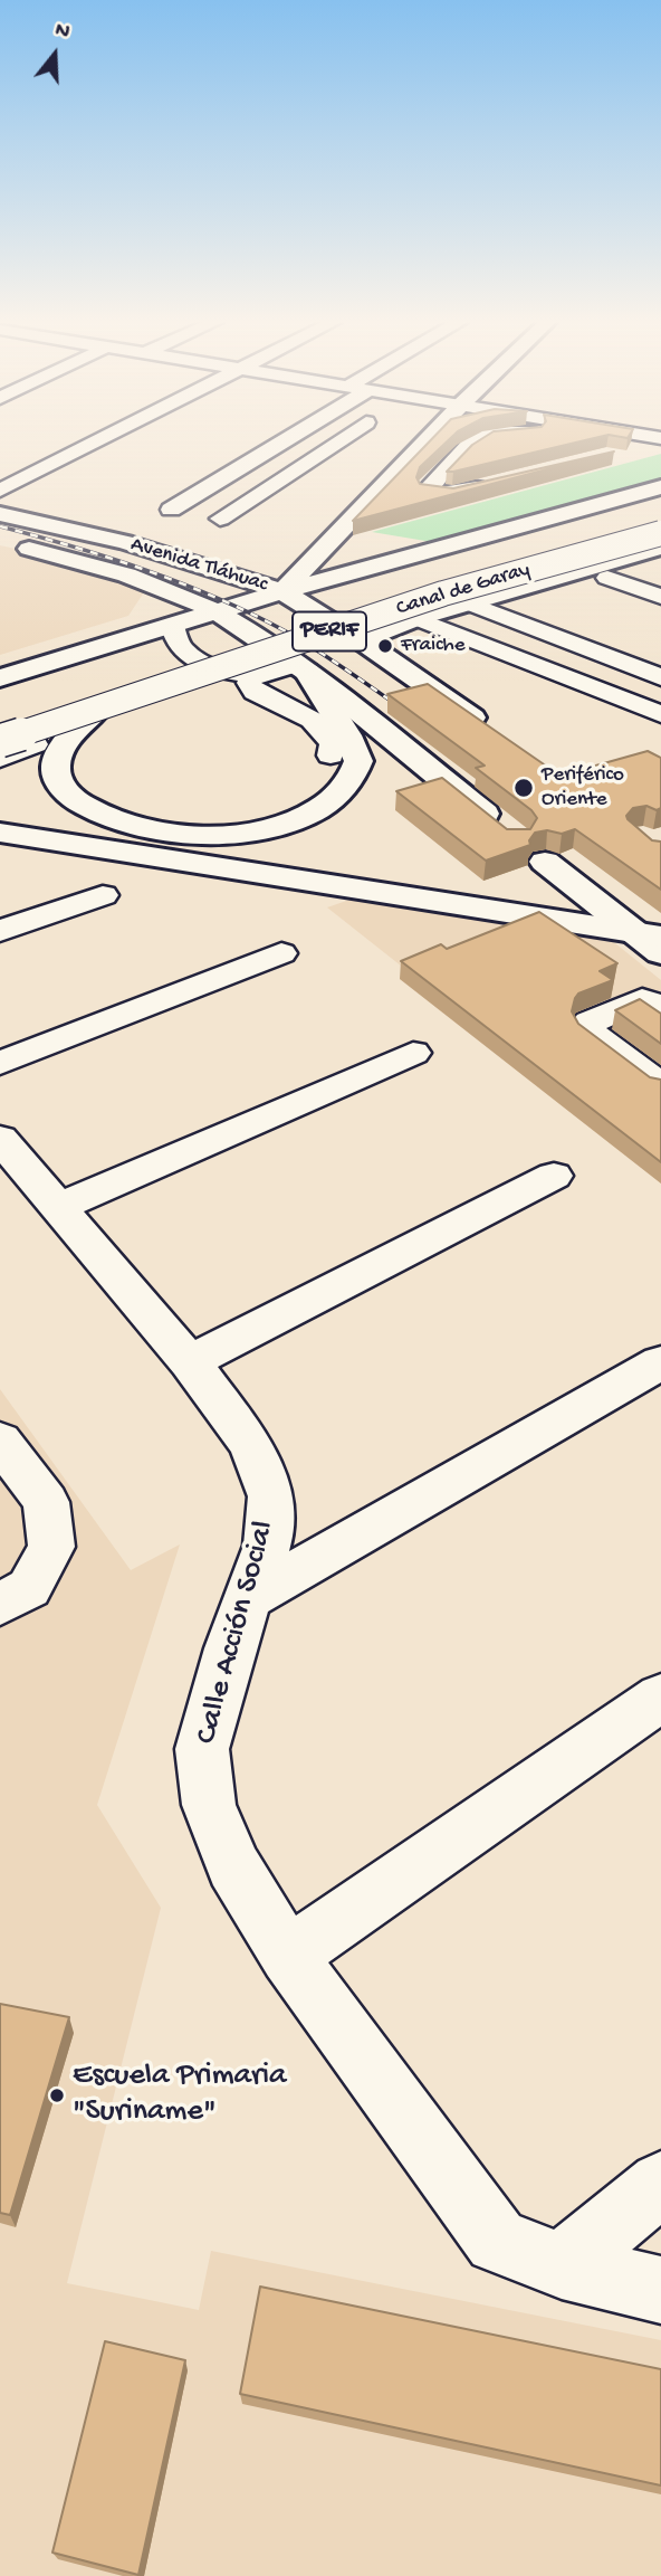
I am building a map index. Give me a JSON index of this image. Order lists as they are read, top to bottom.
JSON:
{
  "streets": {
    "main road": ["Avenida Tláhuac", "Canal de Garay", "PERIF"],
    "street": ["Calle Acción Social"]
  },
  "crossings": [
    ["Avenida Tláhuac", "Canal de Garay"]
  ],
  "places": ["Fraiche", "Periférico Oriente", "Escuela Primaria \"Suriname\""],
  "north": "top"
}
